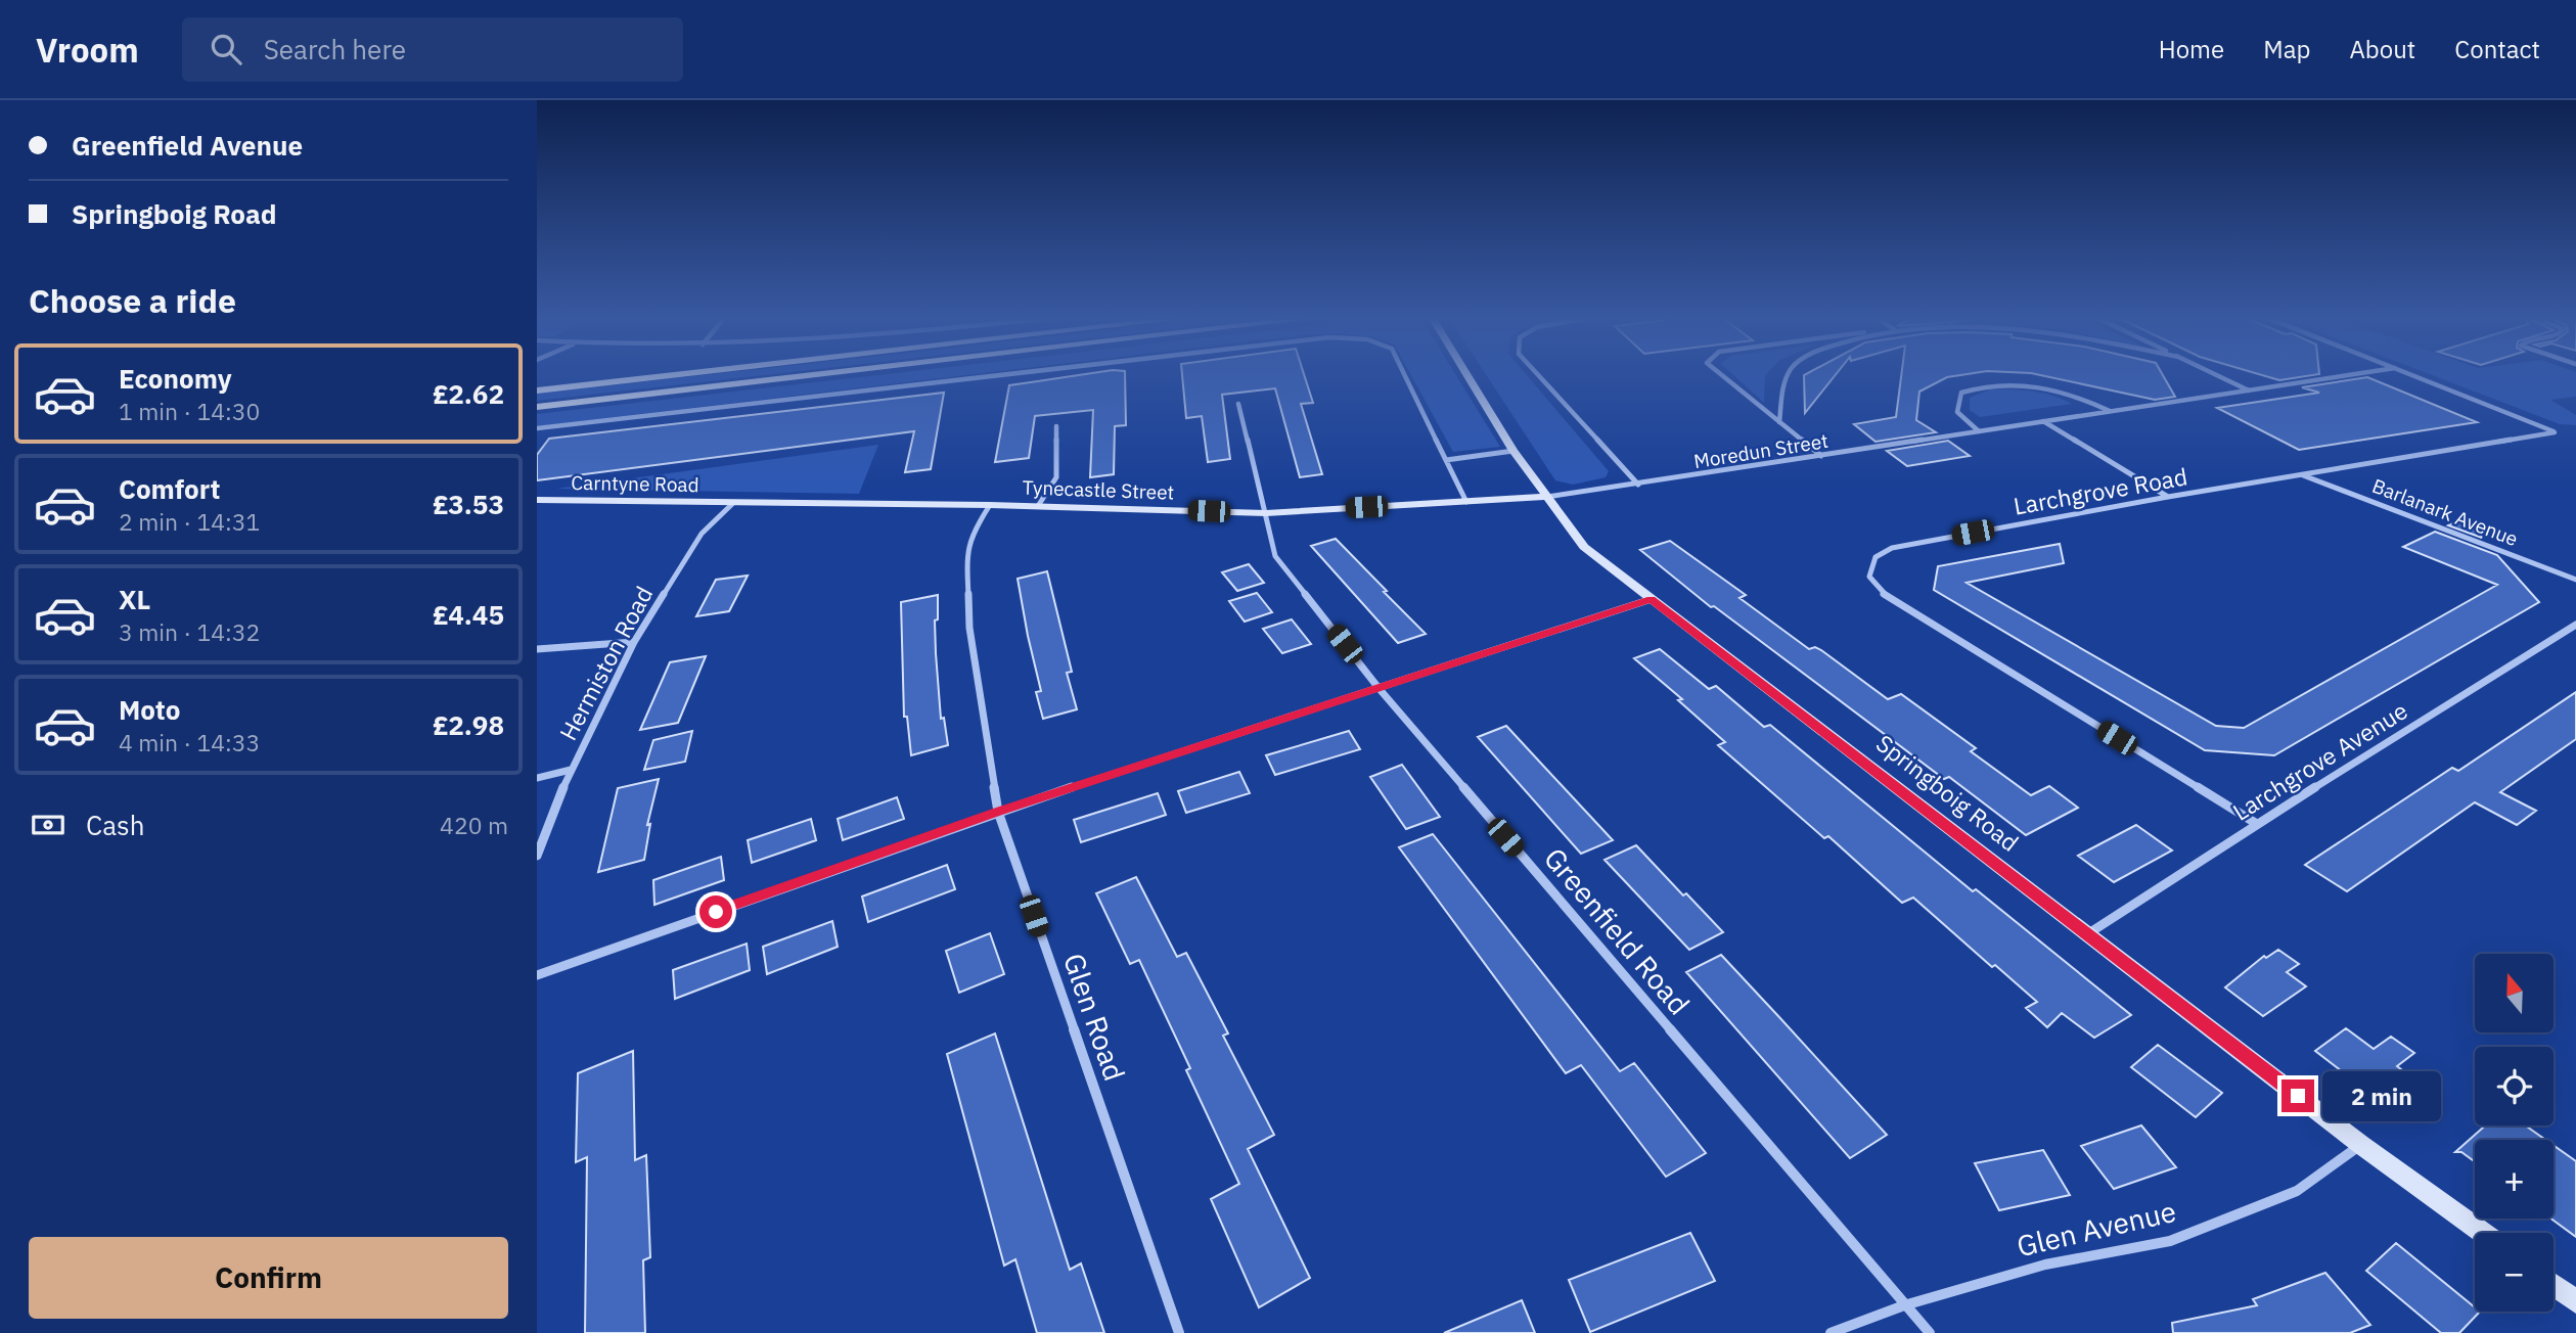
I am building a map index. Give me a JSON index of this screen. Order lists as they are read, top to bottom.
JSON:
{
  "streets": {
    "main road": ["Carntyne Road", "Tynecastle Street", "Springboig Road"],
    "street": [
      "Moredun Street",
      "Larchgrove Road",
      "Barlanark Avenue",
      "Hermiston Road",
      "Larchgrove Avenue",
      "Greenfield Road",
      "Glen Road",
      "Glen Avenue"
    ]
  },
  "crossings": [
    ["Moredun Street", "Tynecastle Street"],
    ["Moredun Street", "Springboig Road"],
    ["Carntyne Road", "Tynecastle Street"],
    ["Carntyne Road", "Hermiston Road"],
    ["Tynecastle Street", "Hermiston Road"],
    ["Tynecastle Street", "Springboig Road"],
    ["Tynecastle Street", "Greenfield Road"],
    ["Tynecastle Street", "Glen Road"],
    ["Larchgrove Road", "Barlanark Avenue"],
    ["Larchgrove Road", "Larchgrove Avenue"],
    ["Larchgrove Avenue", "Springboig Road"],
    ["Springboig Road", "Glen Avenue"],
    ["Greenfield Road", "Glen Avenue"]
  ],
  "north": "top",
  "page": {
    "header": "Vroom",
    "search": "Search here",
    "nav": [
      "Home",
      "Map",
      "About",
      "Contact"
    ],
    "banner": ["Greenfield Avenue", "Springboig Road"],
    "heading": "Choose a ride",
    "list": [
      {
        "name": "Economy",
        "note": "1 min · 14:30",
        "value": "£2.62"
      },
      {
        "name": "Comfort",
        "note": "2 min · 14:31",
        "value": "£3.53"
      },
      {
        "name": "XL",
        "note": "3 min · 14:32",
        "value": "£4.45"
      },
      {
        "name": "Moto",
        "note": "4 min · 14:33",
        "value": "£2.98"
      }
    ],
    "pay": ["Cash", "420 m"],
    "map_buttons": ["+", "−"],
    "bubble": "2 min",
    "buttons": "Confirm"
  }
}
